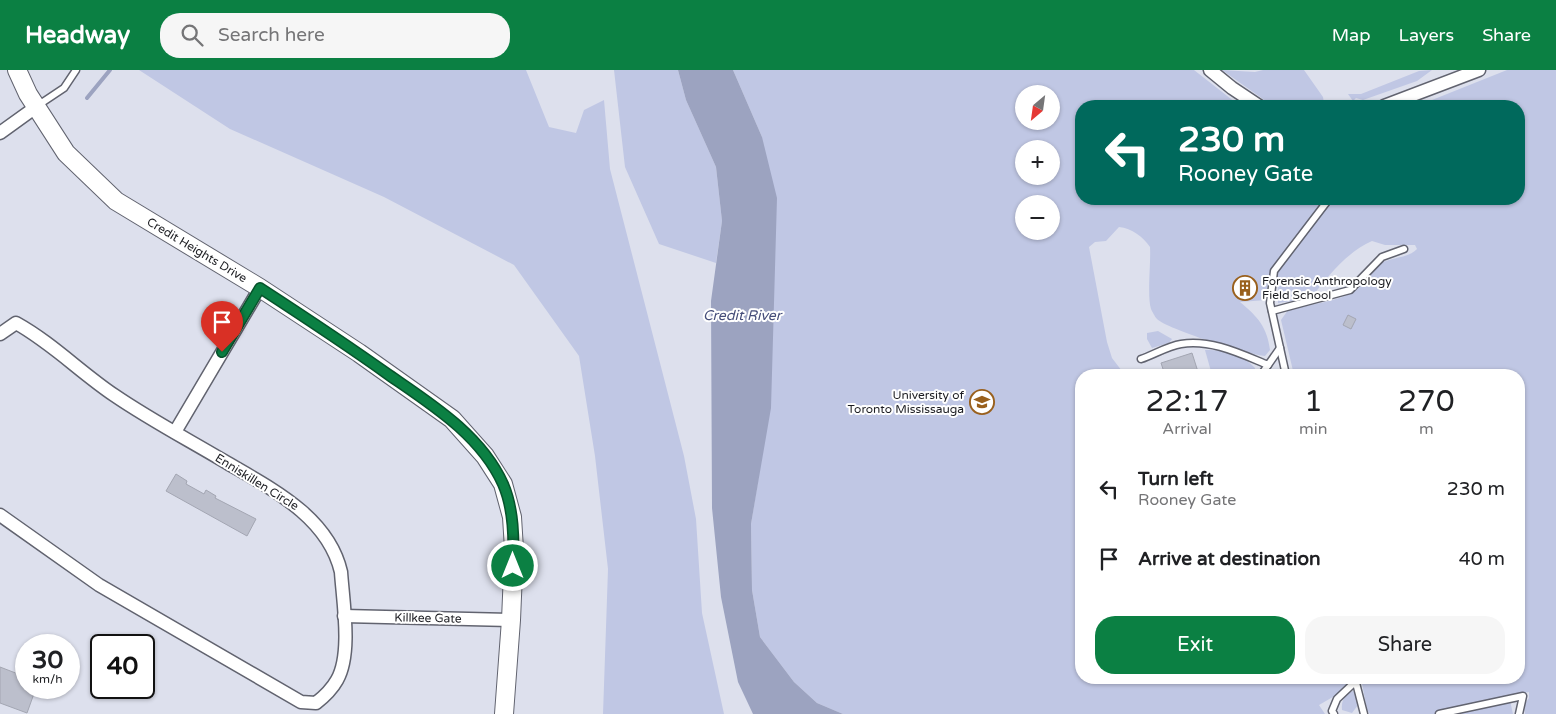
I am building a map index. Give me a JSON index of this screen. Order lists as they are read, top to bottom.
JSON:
{
  "streets": {
    "street": ["Credit Heights Drive", "Enniskillen Circle", "Killkee Gate"]
  },
  "crossings": [
    ["Credit Heights Drive", "Killkee Gate"],
    ["Enniskillen Circle", "Killkee Gate"]
  ],
  "water": ["Credit River"],
  "places": {
    "building": ["Forensic Anthropology Field School"],
    "school or university": ["University of Toronto Mississauga"]
  },
  "north": "bottom left",
  "page": {
    "header": "Headway",
    "search": "Search here",
    "nav": ["Map", "Layers", "Share"],
    "map_buttons": ["+", "−"],
    "turn": ["230 m", "Rooney Gate"],
    "eta": [
      "22:17",
      "Arrival",
      "1",
      "min",
      "270",
      "m"
    ],
    "list": [
      {
        "name": "Turn left",
        "note": "Rooney Gate",
        "value": "230 m"
      },
      {
        "name": "Arrive at destination",
        "value": "40 m"
      }
    ],
    "buttons": ["Exit", "Share"],
    "speed": "30 km/h",
    "limit": "40"
  }
}
